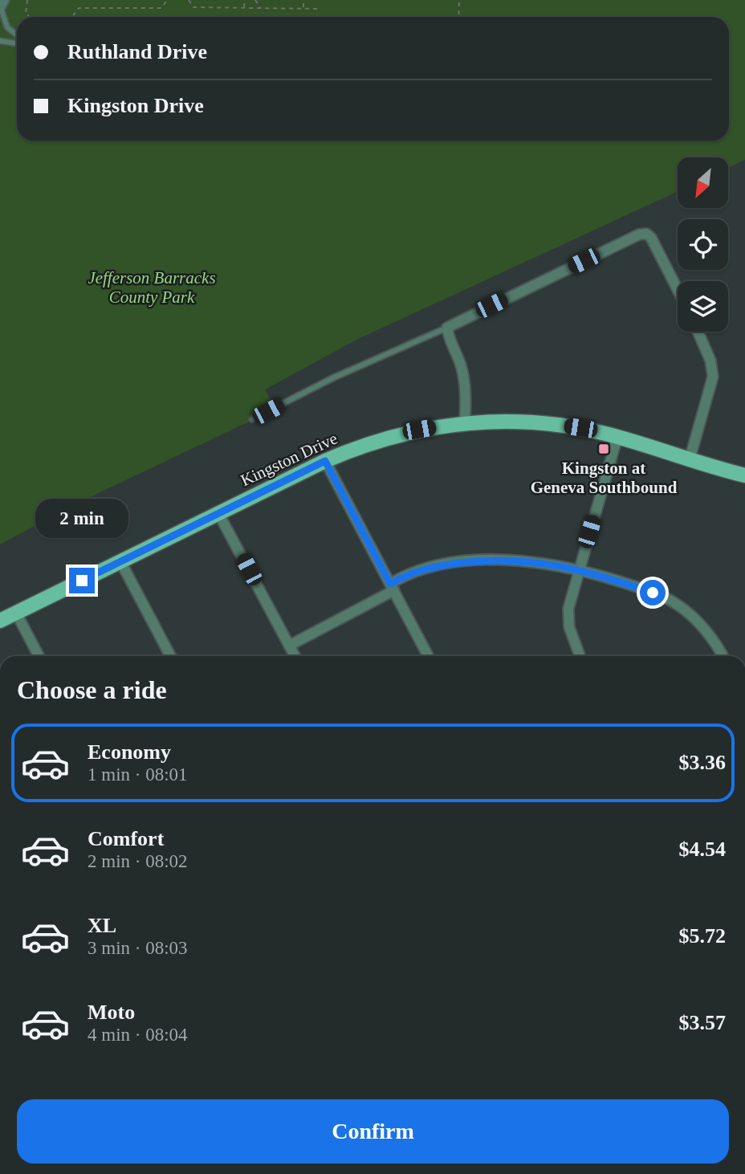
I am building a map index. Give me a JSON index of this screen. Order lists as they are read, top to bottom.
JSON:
{
  "streets": {
    "main road": ["Kingston Drive"]
  },
  "parks": ["Jefferson Barracks County Park"],
  "places": {
    "transit": ["Kingston at Geneva Southbound"]
  },
  "north": "bottom left",
  "page": {
    "banner": ["Ruthland Drive", "Kingston Drive"],
    "bubble": "2 min",
    "heading": "Choose a ride",
    "list": [
      {
        "name": "Economy",
        "note": "1 min · 08:01",
        "value": "$3.36"
      },
      {
        "name": "Comfort",
        "note": "2 min · 08:02",
        "value": "$4.54"
      },
      {
        "name": "XL",
        "note": "3 min · 08:03",
        "value": "$5.72"
      },
      {
        "name": "Moto",
        "note": "4 min · 08:04",
        "value": "$3.57"
      }
    ],
    "buttons": "Confirm"
  }
}
